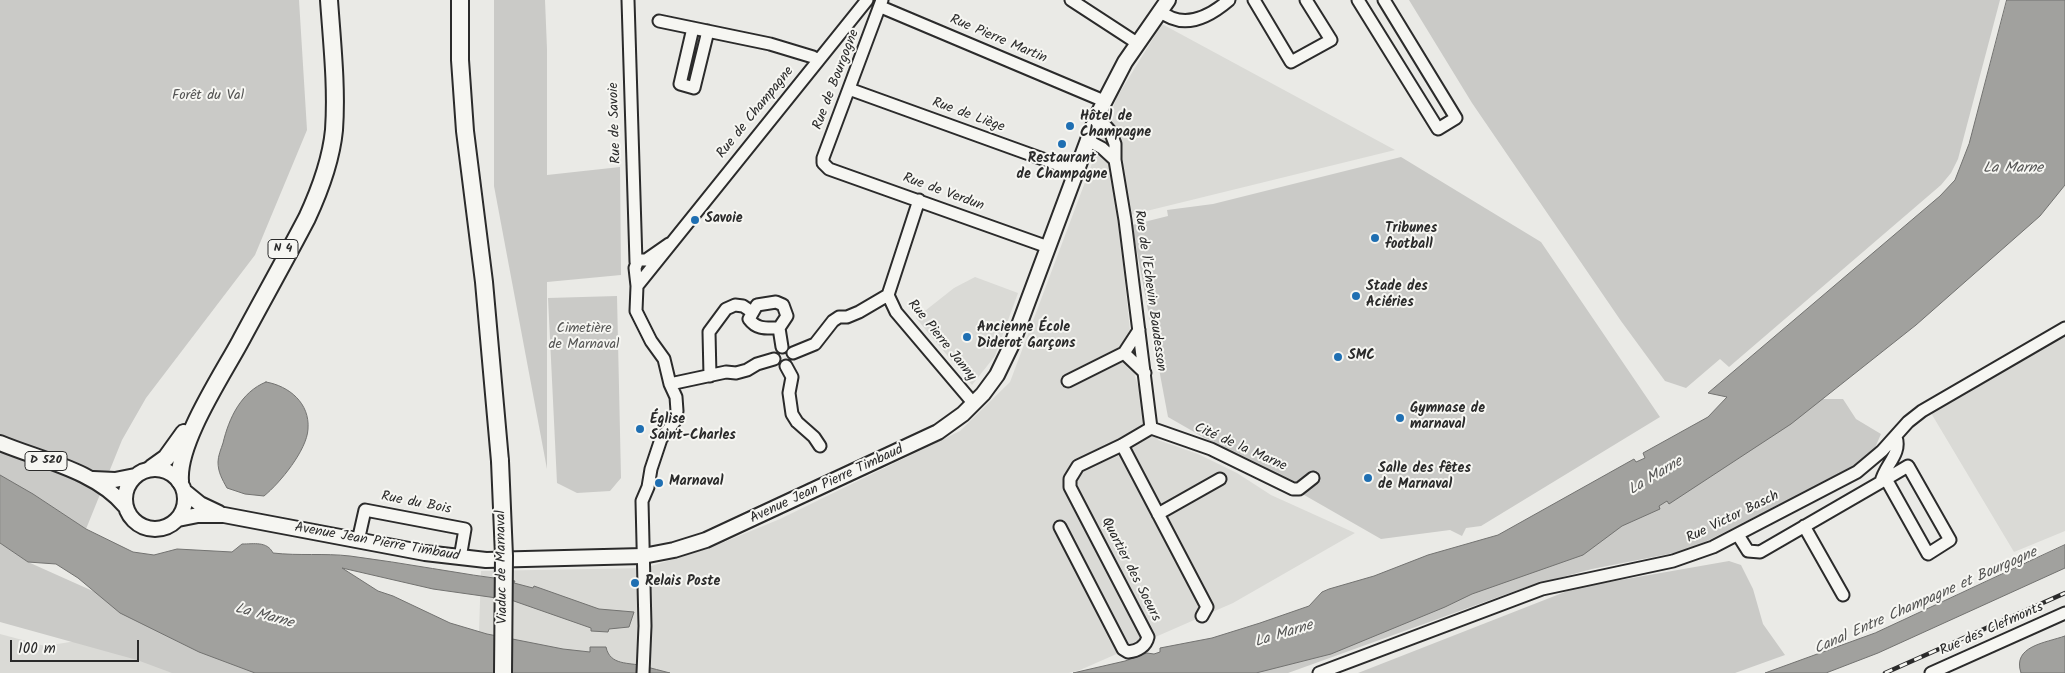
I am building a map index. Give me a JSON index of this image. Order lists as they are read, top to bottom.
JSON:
{
  "streets": {
    "highway": ["N 4", "Viaduc de Marnaval"],
    "main road": ["D 520", "Avenue Jean Pierre Timbaud"],
    "street": [
      "Rue Pierre Martin",
      "Rue de Bourgogne",
      "Rue de Champagne",
      "Rue de Liège",
      "Rue de Savoie",
      "Rue de Verdun",
      "Rue de l'Echevin Baudesson",
      "Rue Pierre Janny",
      "Cité de la Marne",
      "Rue du Bois",
      "Rue Victor Basch",
      "Quartier des Soeurs",
      "Rue des Clefmonts"
    ]
  },
  "crossings": [
    ["Rue Pierre Martin", "Rue de Bourgogne"],
    ["Rue Pierre Martin", "Avenue Jean Pierre Timbaud"],
    ["Rue de Bourgogne", "Rue de Liège"],
    ["Rue de Bourgogne", "Rue de Verdun"],
    ["Rue de Champagne", "Rue de Savoie"],
    ["Rue de Liège", "Avenue Jean Pierre Timbaud"],
    ["Rue de Savoie", "Avenue Jean Pierre Timbaud"],
    ["Rue de Verdun", "Rue Pierre Janny"],
    ["Rue de Verdun", "Avenue Jean Pierre Timbaud"],
    ["N 4", "D 520"],
    ["Rue de l'Echevin Baudesson", "Cité de la Marne"],
    ["Rue de l'Echevin Baudesson", "Avenue Jean Pierre Timbaud"],
    ["Rue de l'Echevin Baudesson", "Quartier des Soeurs"],
    ["Rue Pierre Janny", "Avenue Jean Pierre Timbaud"],
    ["Cité de la Marne", "Quartier des Soeurs"],
    ["Avenue Jean Pierre Timbaud", "Rue du Bois"]
  ],
  "water": ["La Marne", "Canal Entre Champagne et Bourgogne"],
  "parks": ["Forêt du Val", "Cimetière de Marnaval"],
  "places": [
    "Hôtel de Champagne",
    "Restaurant de Champagne",
    "Savoie",
    "Tribunes football",
    "Stade des Aciéries",
    "Ancienne École Diderot Garçons",
    "SMC",
    "Gymnase de marnaval",
    "Église Saint-Charles",
    "Salle des fêtes de Marnaval",
    "Marnaval",
    "Relais Poste"
  ],
  "scale_bar": "100 m"
}
